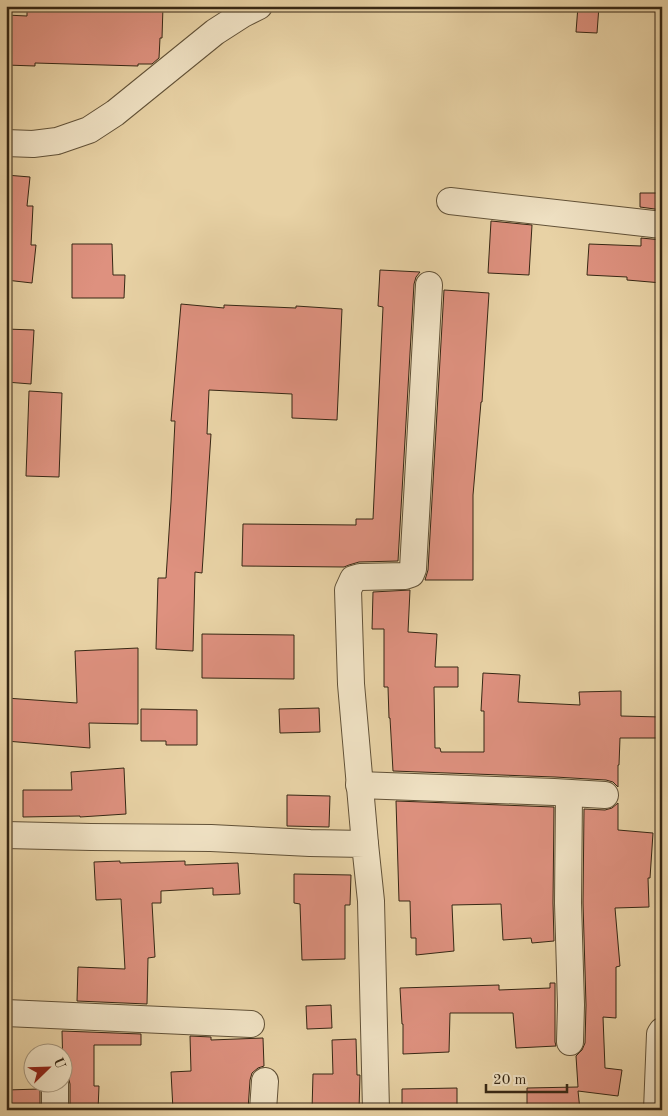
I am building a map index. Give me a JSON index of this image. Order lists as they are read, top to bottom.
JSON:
{
  "scale_bar": "20 m",
  "north": "top right"
}
